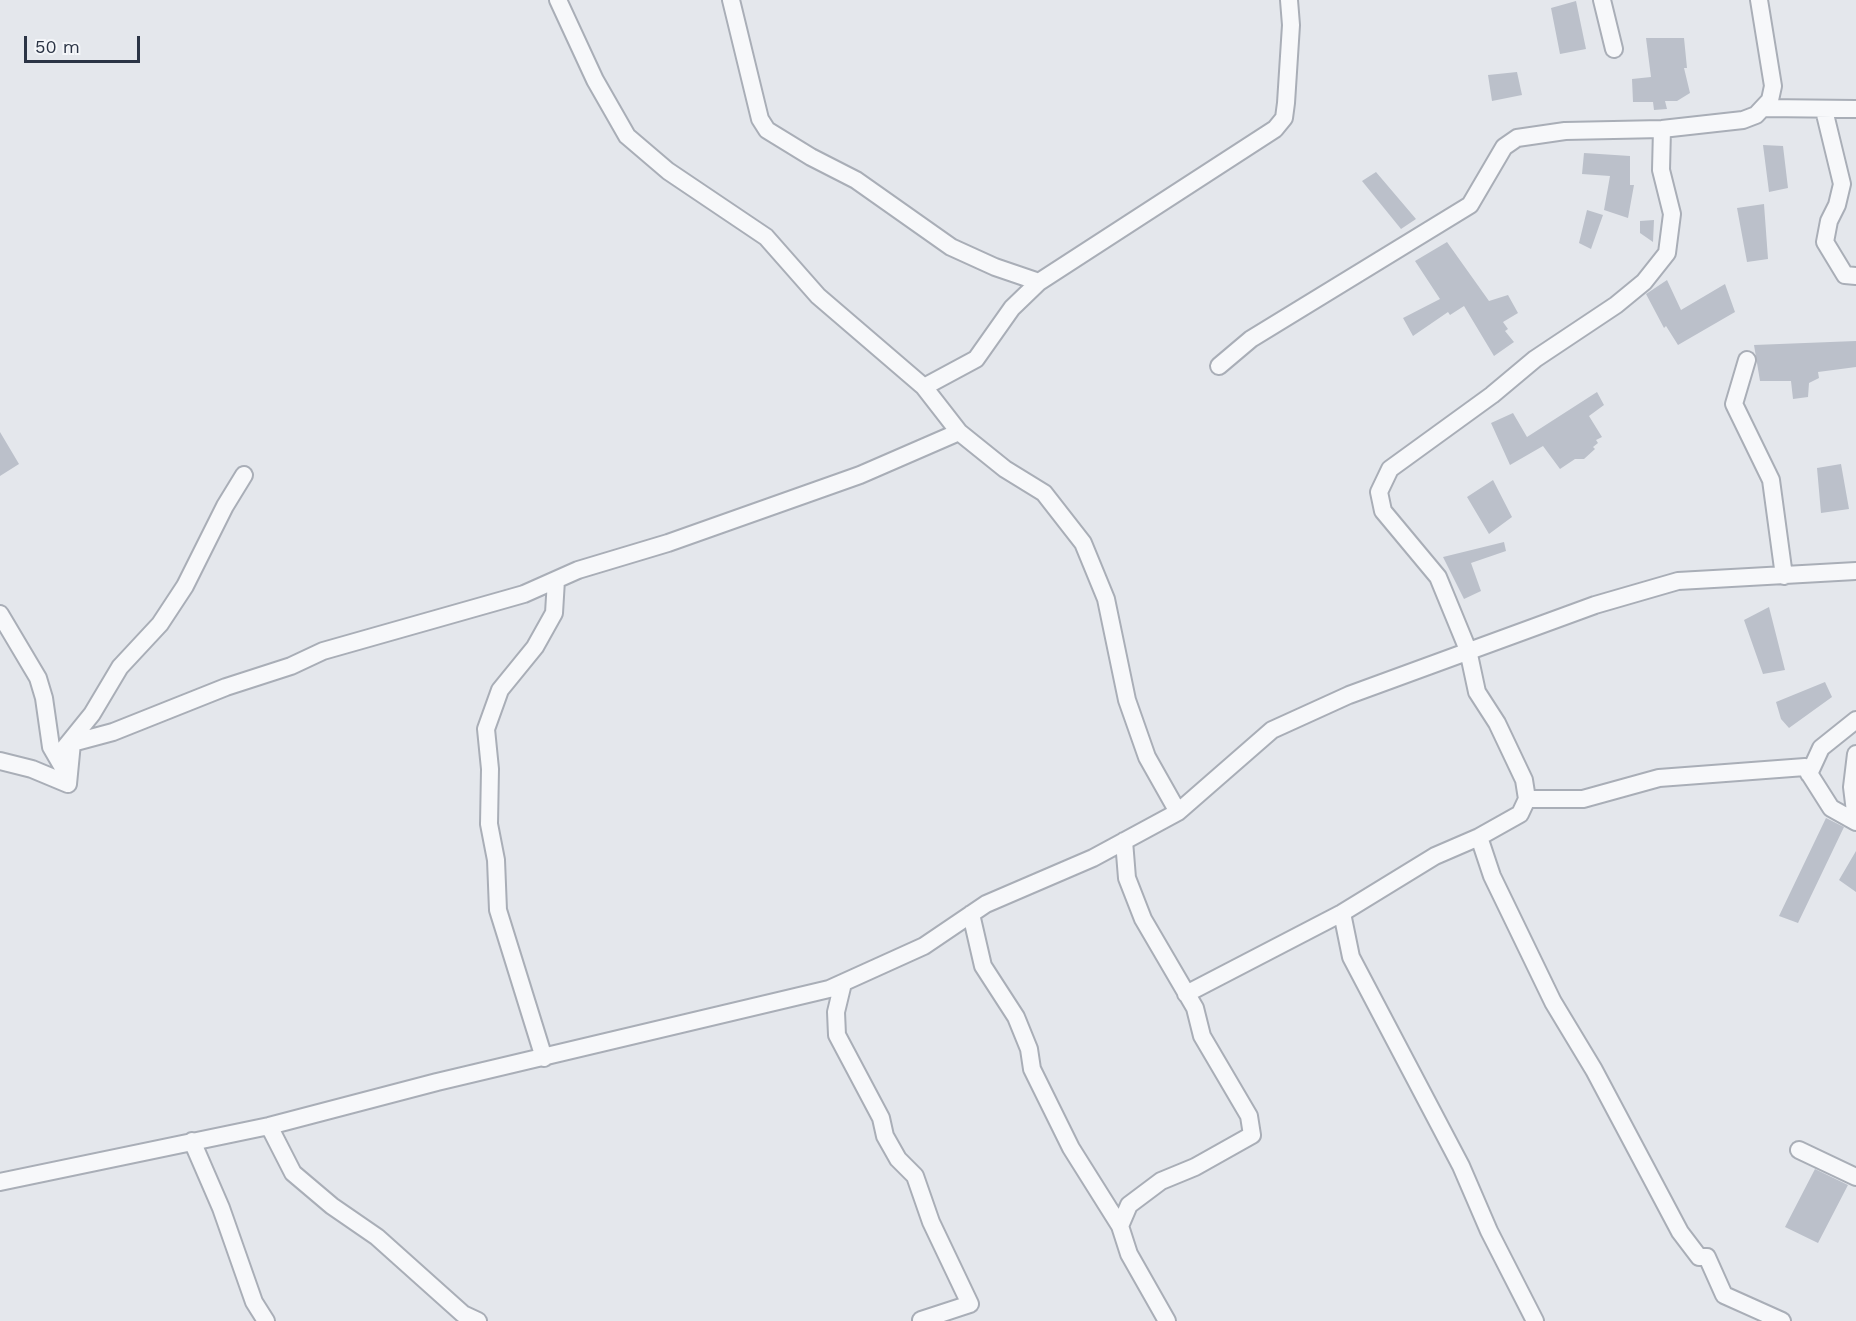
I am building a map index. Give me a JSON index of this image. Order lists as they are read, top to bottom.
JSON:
{
  "scale_bar": "50 m"
}
